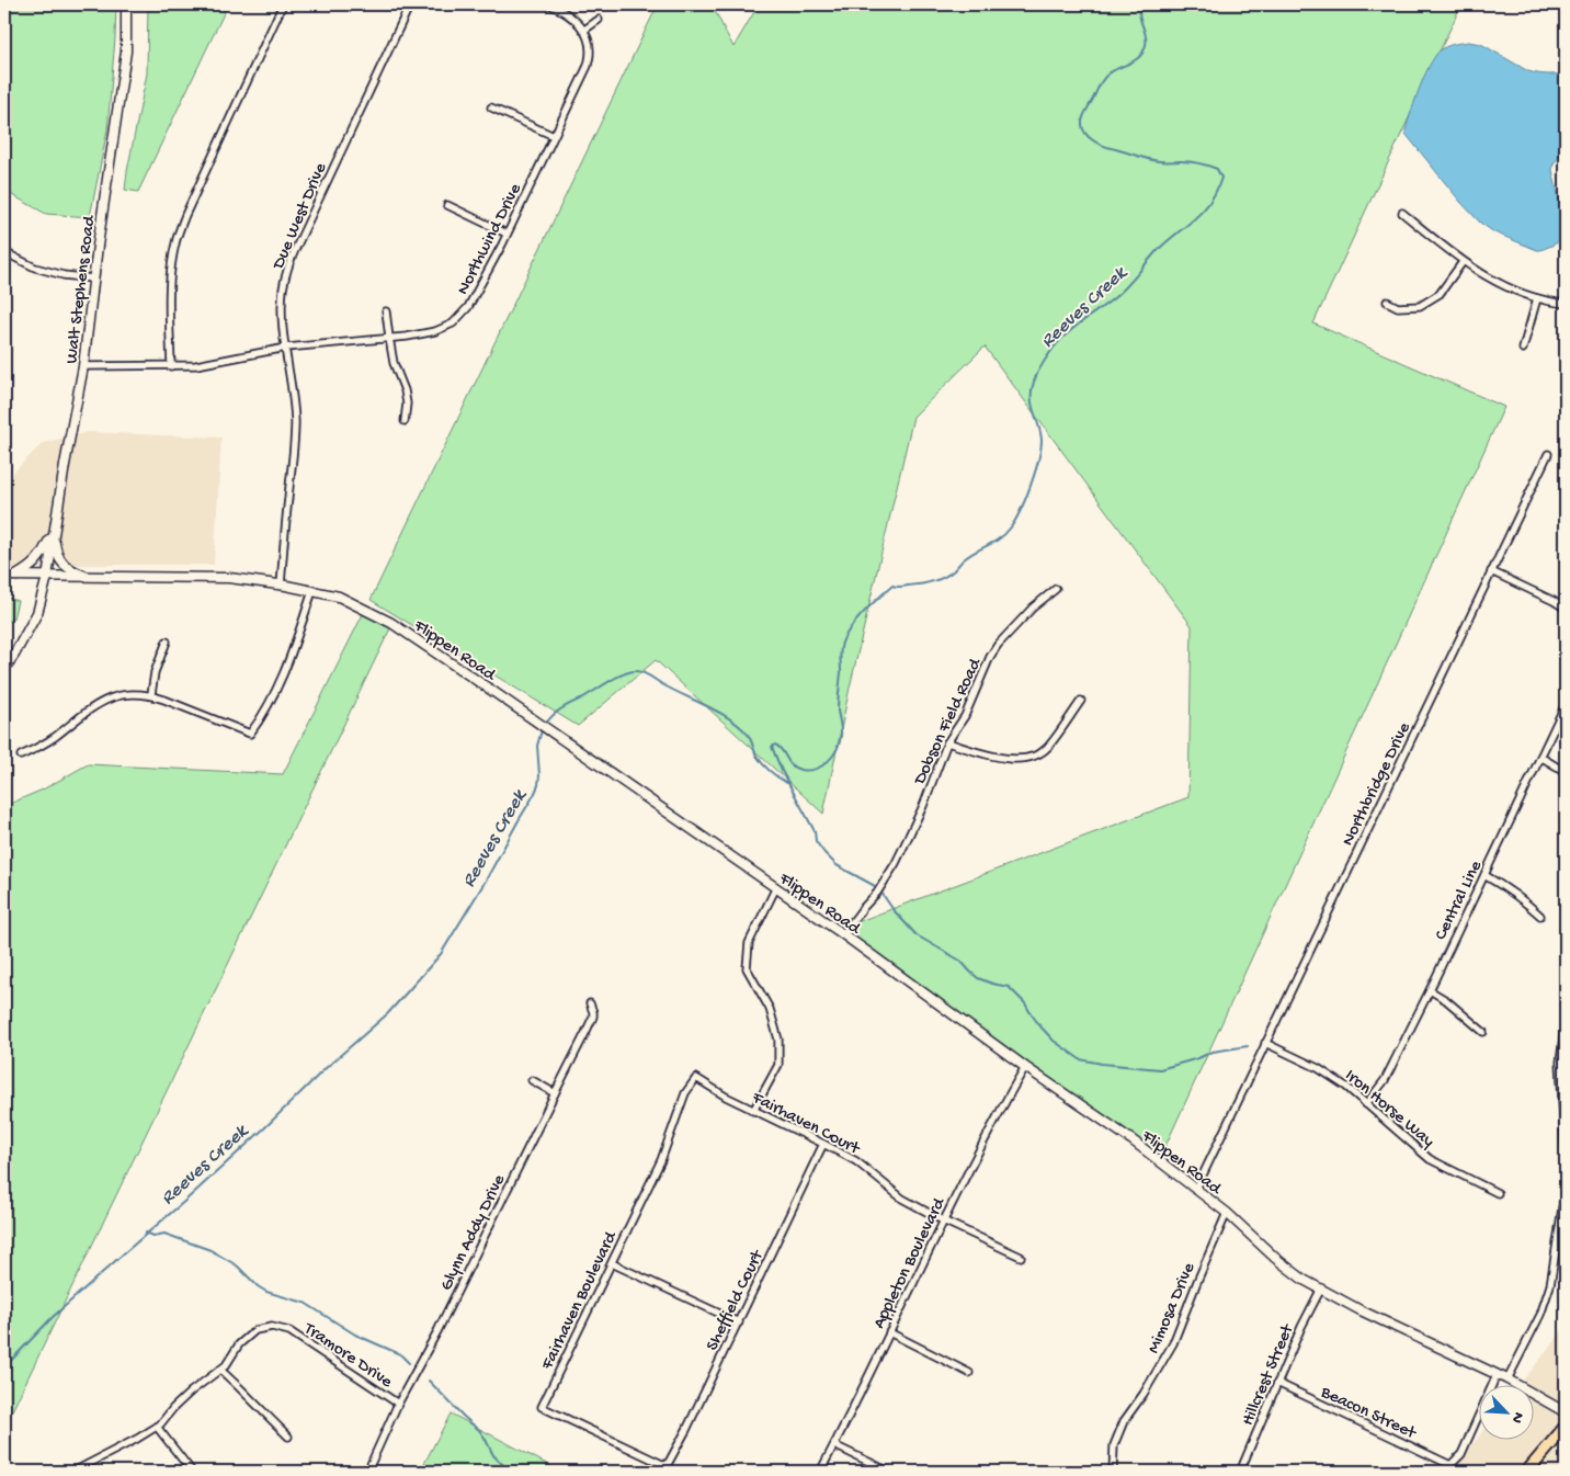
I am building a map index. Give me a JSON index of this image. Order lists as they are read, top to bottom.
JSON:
{
  "streets": {
    "street": [
      "Due West Drive",
      "Northwind Drive",
      "Walt Stephens Road",
      "Flippen Road",
      "Dobson Field Road",
      "Northbridge Drive",
      "Central Line",
      "Iron Horse Way",
      "Fairhaven Court",
      "Glynn Addy Drive",
      "Appleton Boulevard",
      "Fairhaven Boulevard",
      "Sheffield Court",
      "Mimosa Drive",
      "Tramore Drive",
      "Hillcrest Street",
      "Beacon Street"
    ]
  },
  "crossings": [
    ["Due West Drive", "Northwind Drive"],
    ["Due West Drive", "Flippen Road"],
    ["Northwind Drive", "Walt Stephens Road"],
    ["Walt Stephens Road", "Flippen Road"],
    ["Flippen Road", "Dobson Field Road"],
    ["Flippen Road", "Northbridge Drive"],
    ["Flippen Road", "Appleton Boulevard"],
    ["Flippen Road", "Mimosa Drive"],
    ["Flippen Road", "Hillcrest Street"],
    ["Flippen Road", "Beacon Street"],
    ["Northbridge Drive", "Iron Horse Way"],
    ["Central Line", "Iron Horse Way"],
    ["Fairhaven Court", "Appleton Boulevard"],
    ["Fairhaven Court", "Fairhaven Boulevard"],
    ["Fairhaven Court", "Sheffield Court"],
    ["Glynn Addy Drive", "Tramore Drive"],
    ["Fairhaven Boulevard", "Sheffield Court"],
    ["Hillcrest Street", "Beacon Street"]
  ],
  "water": ["Reeves Creek"],
  "north": "bottom right"
}
